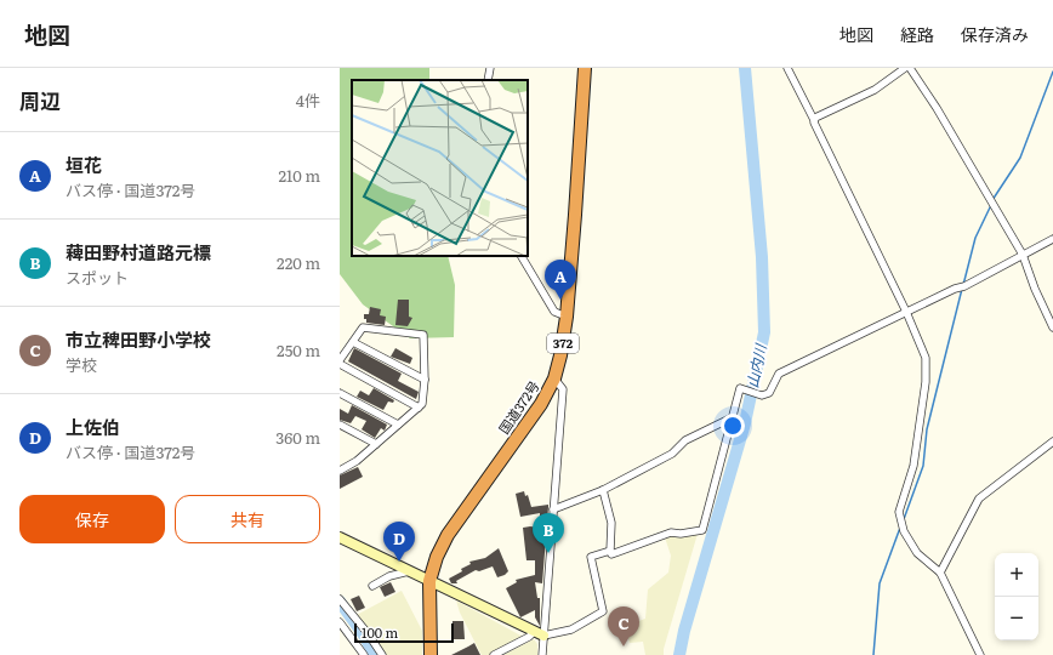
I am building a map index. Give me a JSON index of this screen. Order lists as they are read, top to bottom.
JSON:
{
  "streets": {
    "highway": ["372", "国道372号"]
  },
  "water": ["山内川"],
  "scale_bar": "100 m",
  "page": {
    "header": "地図",
    "nav": ["地図", "経路", "保存済み"],
    "heading": ["周辺", "4件"],
    "list": [
      {
        "mark": "A",
        "name": "垣花",
        "note": "バス停 · 国道372号",
        "value": "210 m"
      },
      {
        "mark": "B",
        "name": "薭田野村道路元標",
        "note": "スポット",
        "value": "220 m"
      },
      {
        "mark": "C",
        "name": "市立稗田野小学校",
        "note": "学校",
        "value": "250 m"
      },
      {
        "mark": "D",
        "name": "上佐伯",
        "note": "バス停 · 国道372号",
        "value": "360 m"
      }
    ],
    "pins": [
      "A",
      "B",
      "D",
      "C"
    ],
    "buttons": ["保存", "共有"],
    "map_buttons": ["+", "−"],
    "scale": "100 m"
  }
}
